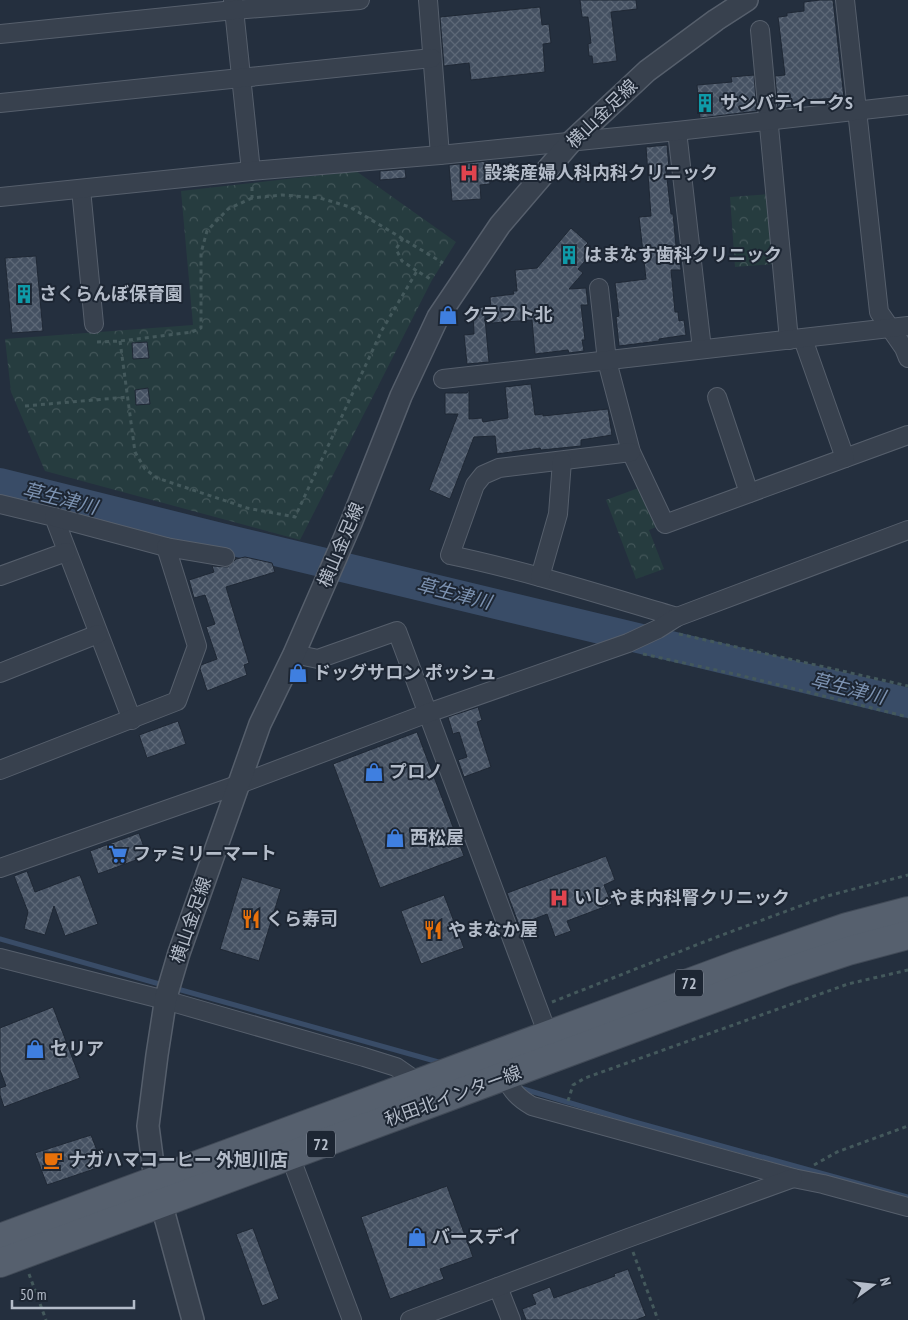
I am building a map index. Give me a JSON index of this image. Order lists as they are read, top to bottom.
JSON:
{
  "streets": {
    "main road": ["72", "秋田北インター線"],
    "street": ["横山金足線"]
  },
  "crossings": [
    ["横山金足線", "秋田北インター線"]
  ],
  "water": ["草生津川"],
  "places": {
    "building": ["サンバティークS", "はまなす歯科クリニック", "さくらんぼ保育園"],
    "hospital": ["設楽産婦人科内科クリニック", "いしやま内科腎クリニック"],
    "shop": [
      "クラフト北",
      "ドッグサロン ポッシュ",
      "プロノ",
      "西松屋",
      "セリア",
      "バースデイ"
    ],
    "supermarket": ["ファミリーマート"],
    "restaurant": ["くら寿司", "やまなか屋"],
    "cafe": ["ナガハマコーヒー 外旭川店"]
  },
  "scale_bar": "50 m",
  "north": "right"
}
